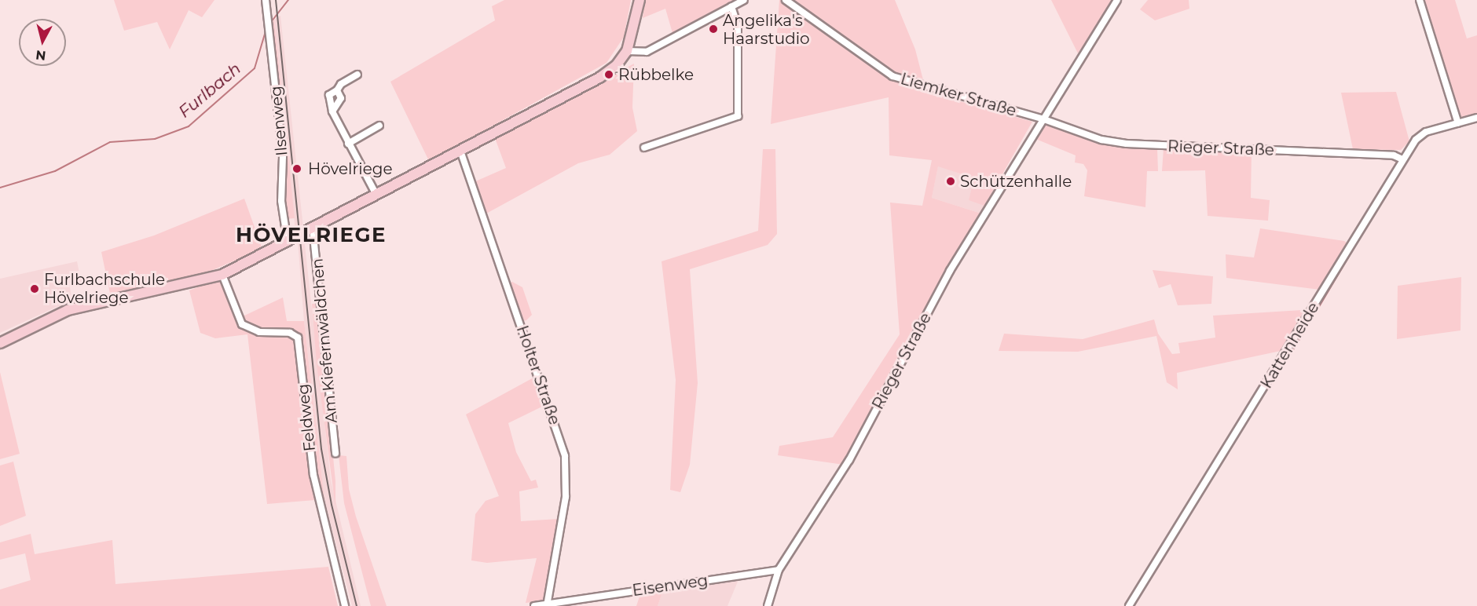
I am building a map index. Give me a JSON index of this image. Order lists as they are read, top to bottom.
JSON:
{
  "streets": {
    "street": [
      "Liemker Straße",
      "Ilsenweg",
      "Rieger Straße",
      "Am Kiefernwäldchen",
      "Kattenheide",
      "Holter Straße",
      "Feldweg",
      "Eisenweg"
    ]
  },
  "crossings": [
    ["Liemker Straße", "Rieger Straße"],
    ["Rieger Straße", "Kattenheide"],
    ["Rieger Straße", "Eisenweg"],
    ["Holter Straße", "Eisenweg"]
  ],
  "districts": ["HÖVELRIEGE"],
  "water": ["Furlbach"],
  "places": [
    "Angelika's Haarstudio",
    "Rübbelke",
    "Hövelriege",
    "Schützenhalle",
    "Furlbachschule Hövelriege"
  ],
  "north": "bottom"
}
